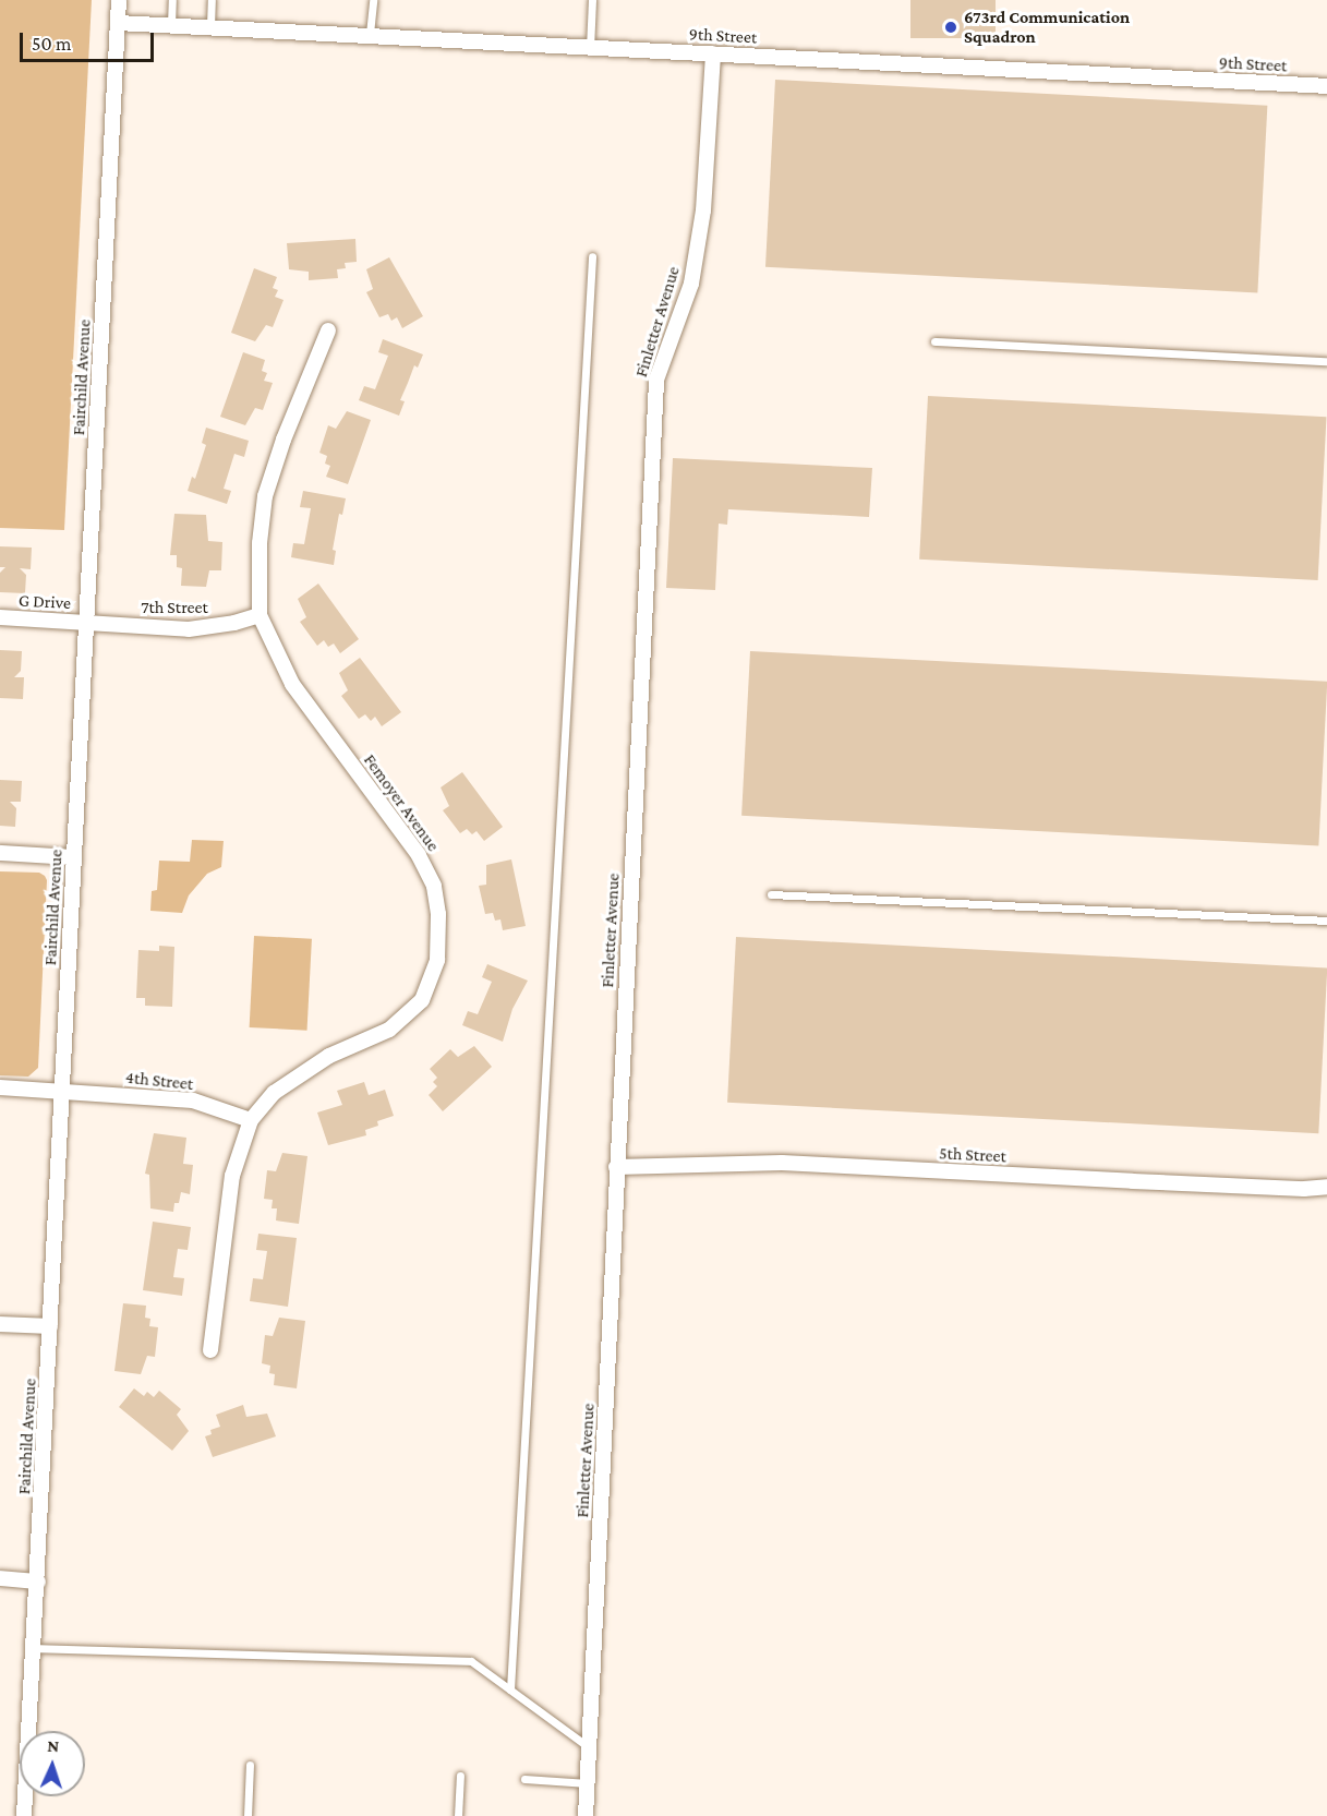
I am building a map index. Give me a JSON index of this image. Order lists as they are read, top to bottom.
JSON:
{
  "streets": {
    "street": [
      "9th Street",
      "Finletter Avenue",
      "Fairchild Avenue",
      "G Drive",
      "7th Street",
      "Femoyer Avenue",
      "4th Street",
      "5th Street"
    ]
  },
  "crossings": [
    ["9th Street", "Finletter Avenue"],
    ["9th Street", "Fairchild Avenue"],
    ["Finletter Avenue", "5th Street"],
    ["Fairchild Avenue", "G Drive"],
    ["Fairchild Avenue", "7th Street"],
    ["Fairchild Avenue", "4th Street"],
    ["G Drive", "7th Street"],
    ["7th Street", "Femoyer Avenue"],
    ["Femoyer Avenue", "4th Street"]
  ],
  "places": ["673rd Communication Squadron"],
  "scale_bar": "50 m",
  "north": "top"
}
